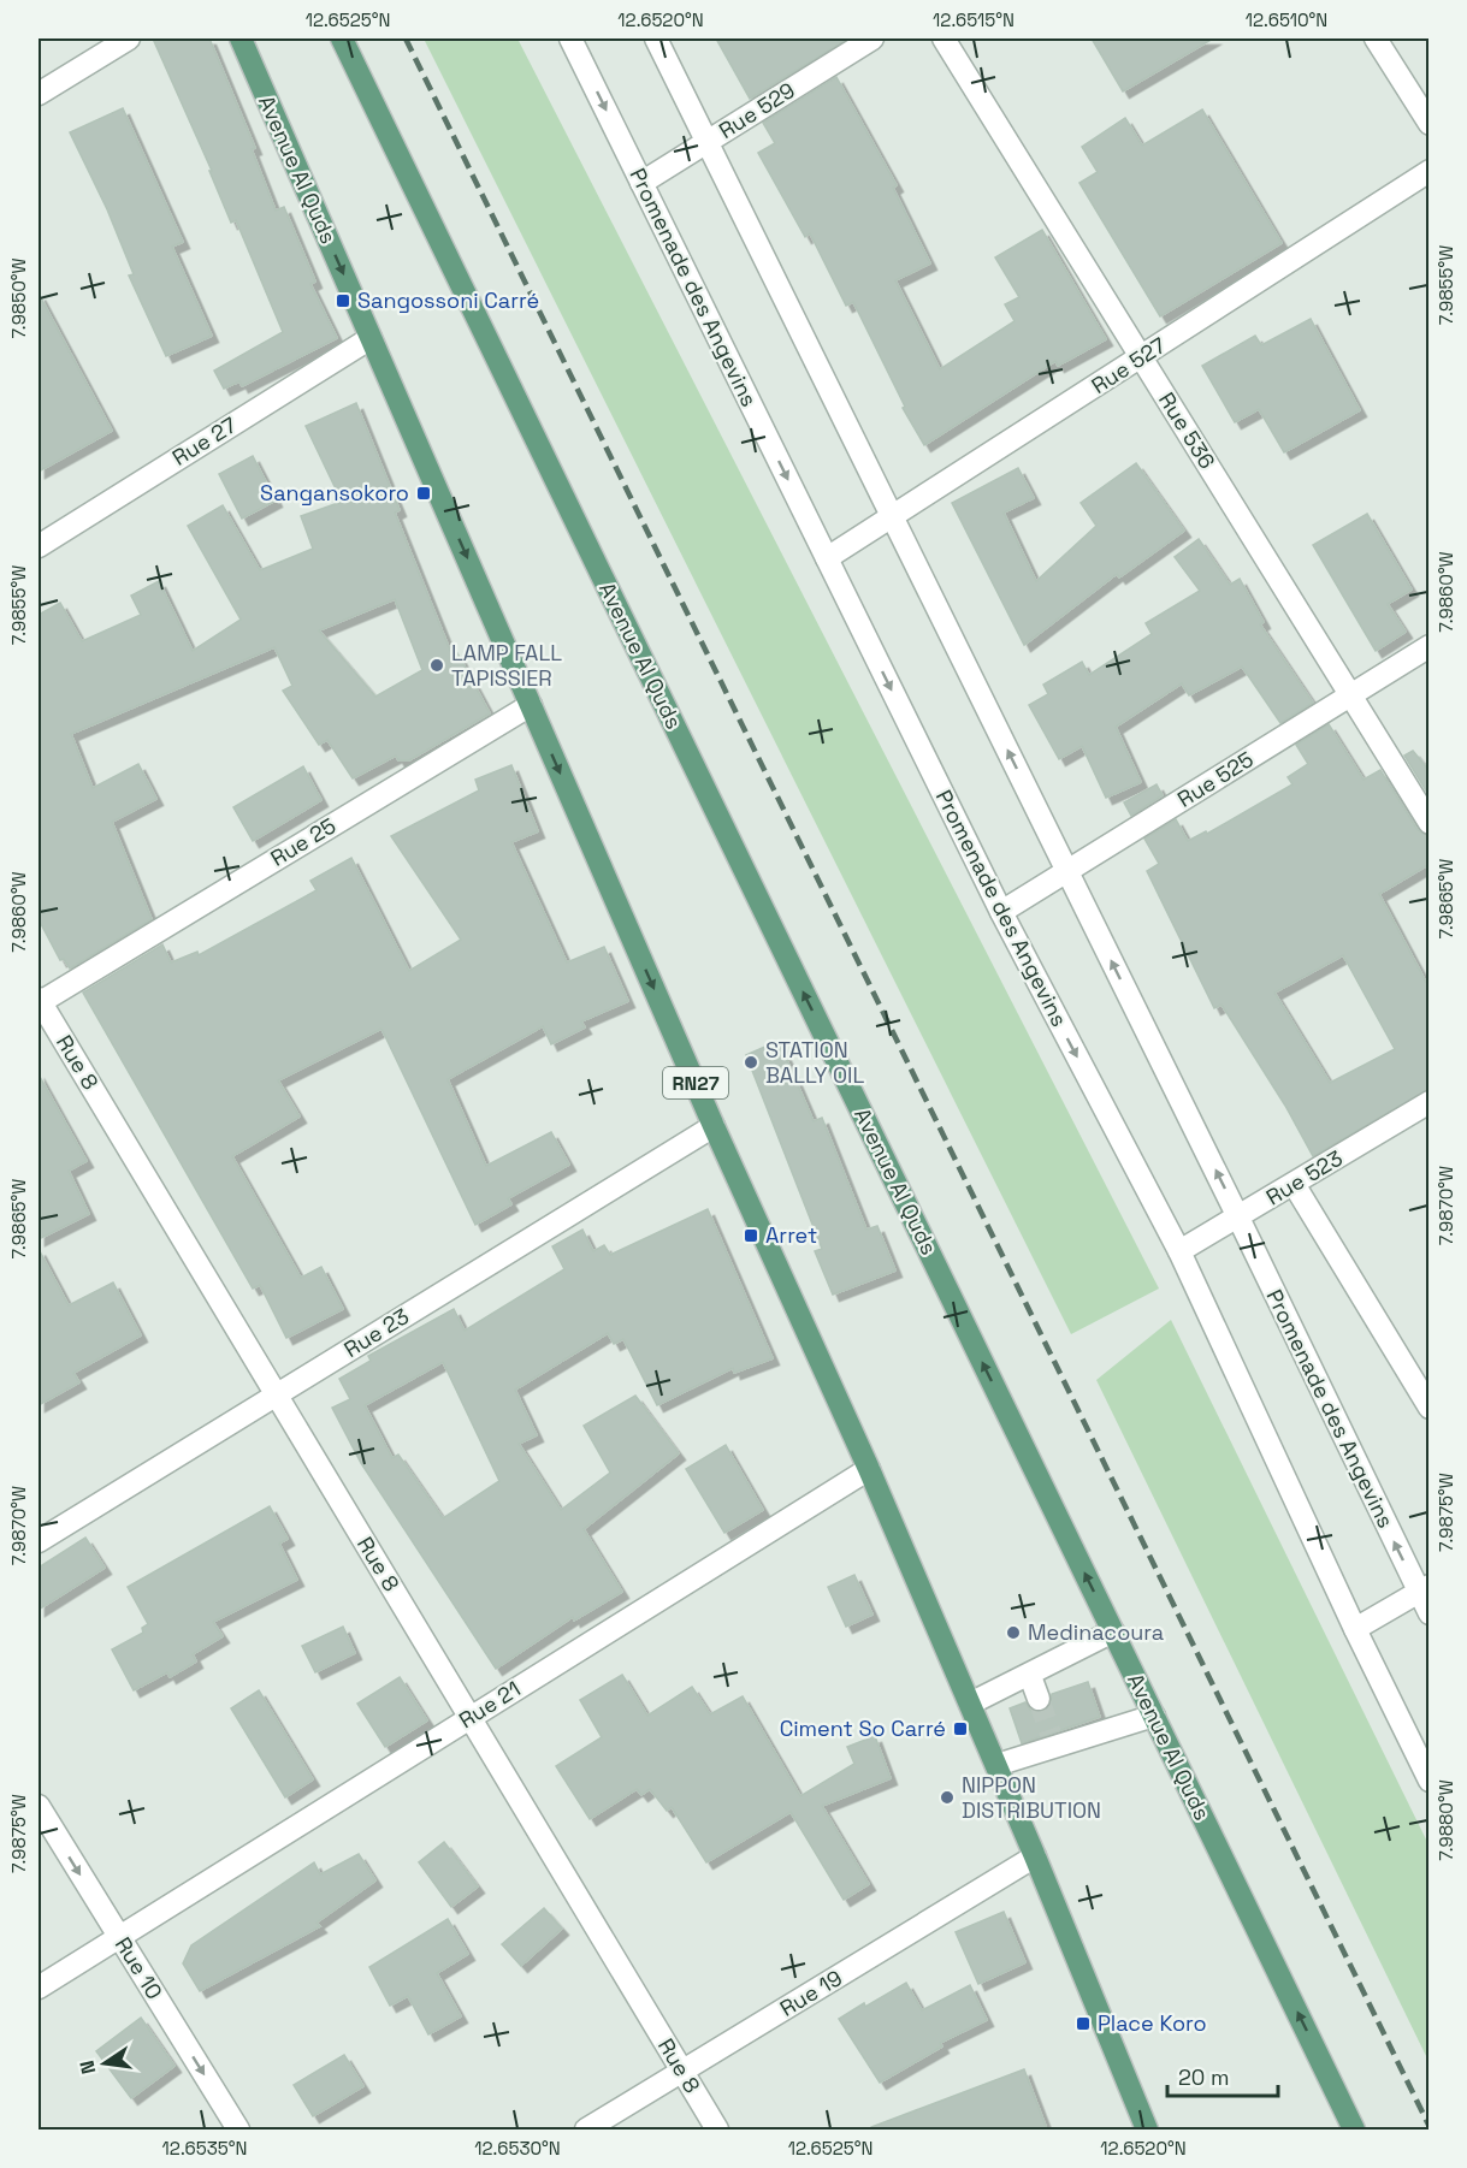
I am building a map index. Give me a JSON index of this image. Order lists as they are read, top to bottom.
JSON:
{
  "streets": {
    "main road": ["Avenue Al Quds", "RN27"],
    "street": [
      "Rue 529",
      "Promenade des Angevins",
      "Rue 527",
      "Rue 536",
      "Rue 27",
      "Rue 525",
      "Rue 25",
      "Rue 8",
      "Rue 523",
      "Rue 23",
      "Rue 21",
      "Rue 10",
      "Rue 19"
    ]
  },
  "crossings": [
    ["Rue 529", "Promenade des Angevins"],
    ["Avenue Al Quds", "Rue 27"],
    ["Avenue Al Quds", "Rue 25"],
    ["Avenue Al Quds", "Rue 23"],
    ["Avenue Al Quds", "Rue 21"],
    ["Avenue Al Quds", "Rue 19"],
    ["Promenade des Angevins", "Rue 527"],
    ["Promenade des Angevins", "Rue 525"],
    ["Promenade des Angevins", "Rue 523"],
    ["Rue 527", "Rue 536"],
    ["Rue 536", "Rue 525"],
    ["Rue 25", "Rue 8"],
    ["Rue 8", "Rue 23"],
    ["Rue 8", "Rue 21"],
    ["Rue 8", "Rue 19"],
    ["Rue 21", "Rue 10"]
  ],
  "one_way": ["Rue 10"],
  "places": {
    "transit": [
      "Sangossoni Carré",
      "Sangansokoro",
      "Arret",
      "Ciment So Carré",
      "Place Koro"
    ],
    "other": [
      "LAMP FALL TAPISSIER",
      "STATION BALLY OIL",
      "Medinacoura",
      "NIPPON DISTRIBUTION"
    ]
  },
  "scale_bar": "20 m",
  "north": "left",
  "coordinates": [
    "12.6525°N",
    "12.6520°N",
    "12.6515°N",
    "12.6510°N",
    "7.9855°W",
    "7.9850°W",
    "7.9860°W",
    "7.9865°W",
    "7.9870°W",
    "7.9875°W",
    "7.9880°W",
    "12.6535°N",
    "12.6530°N"
  ]
}
